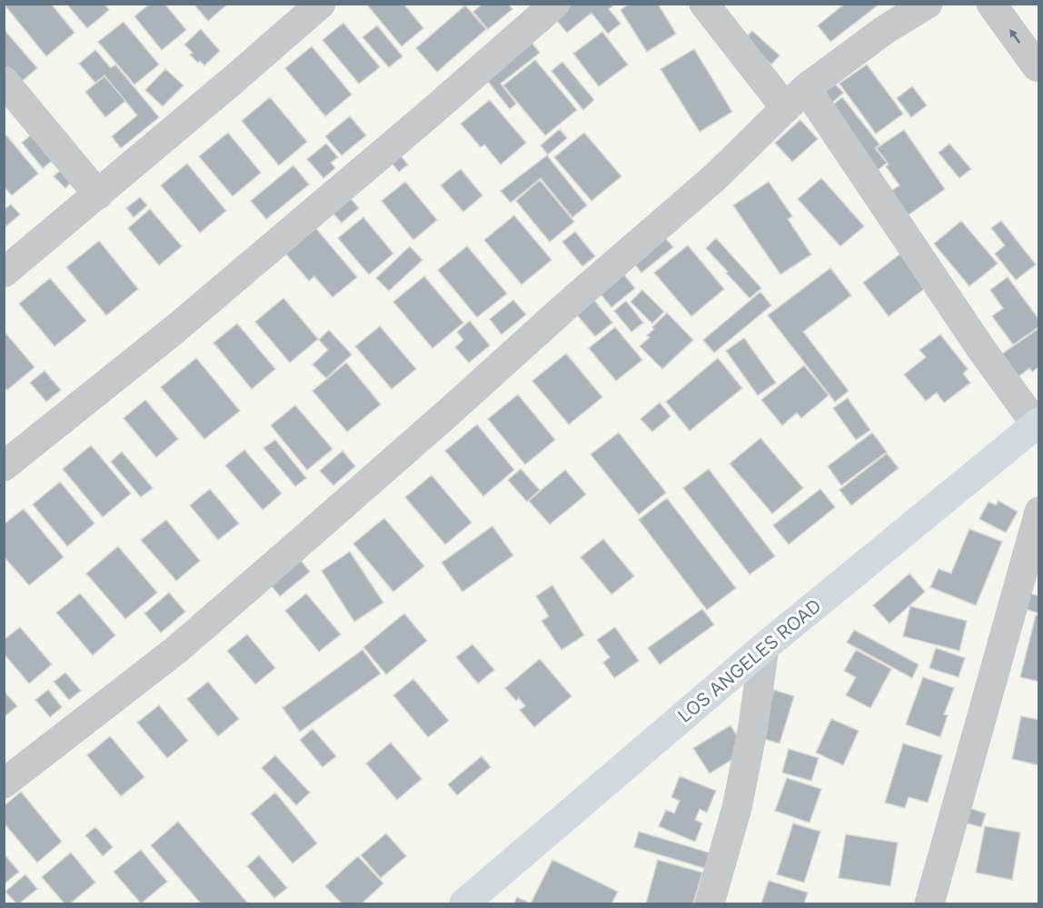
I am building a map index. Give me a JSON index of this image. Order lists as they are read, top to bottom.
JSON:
{
  "streets": {
    "main road": ["LOS ANGELES ROAD"]
  }
}
